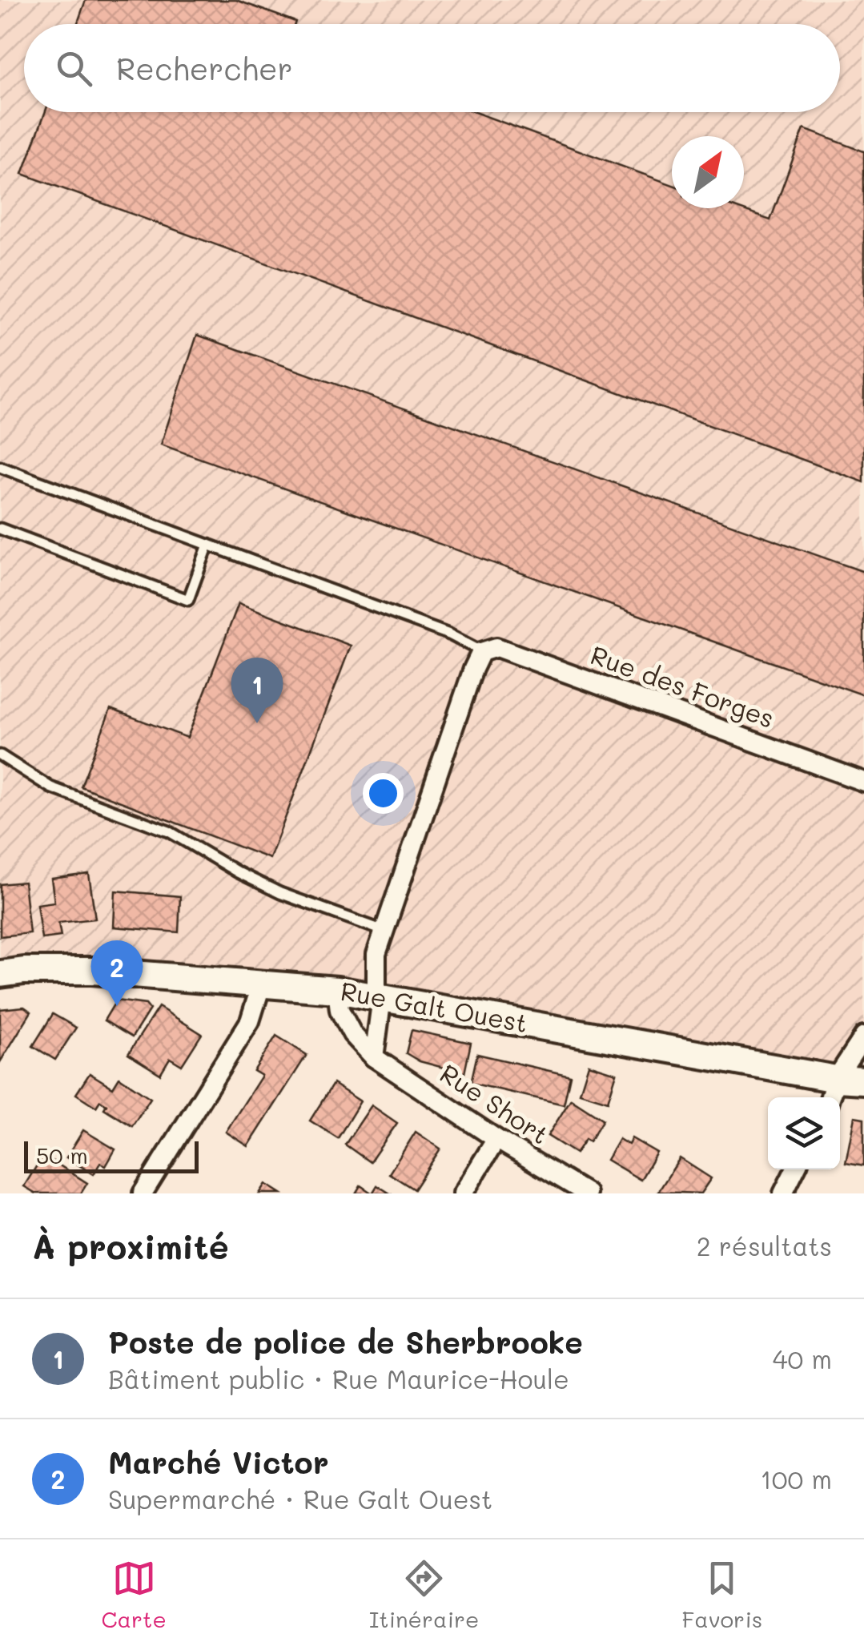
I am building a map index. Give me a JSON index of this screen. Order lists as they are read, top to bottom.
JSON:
{
  "streets": {
    "main road": ["Rue Galt Ouest"],
    "street": ["Rue des Forges", "Rue Short"]
  },
  "crossings": [
    ["Rue Galt Ouest", "Rue Short"]
  ],
  "scale_bar": "50 m",
  "north": "top right",
  "page": {
    "search": "Rechercher",
    "pins": ["1", "2"],
    "scale": "50 m",
    "heading": ["À proximité", "2 résultats"],
    "list": [
      {
        "mark": "1",
        "name": "Poste de police de Sherbrooke",
        "note": "Bâtiment public · Rue Maurice-Houle",
        "value": "40 m"
      },
      {
        "mark": "2",
        "name": "Marché Victor",
        "note": "Supermarché · Rue Galt Ouest",
        "value": "100 m"
      }
    ],
    "nav": ["Carte", "Itinéraire", "Favoris"]
  }
}
